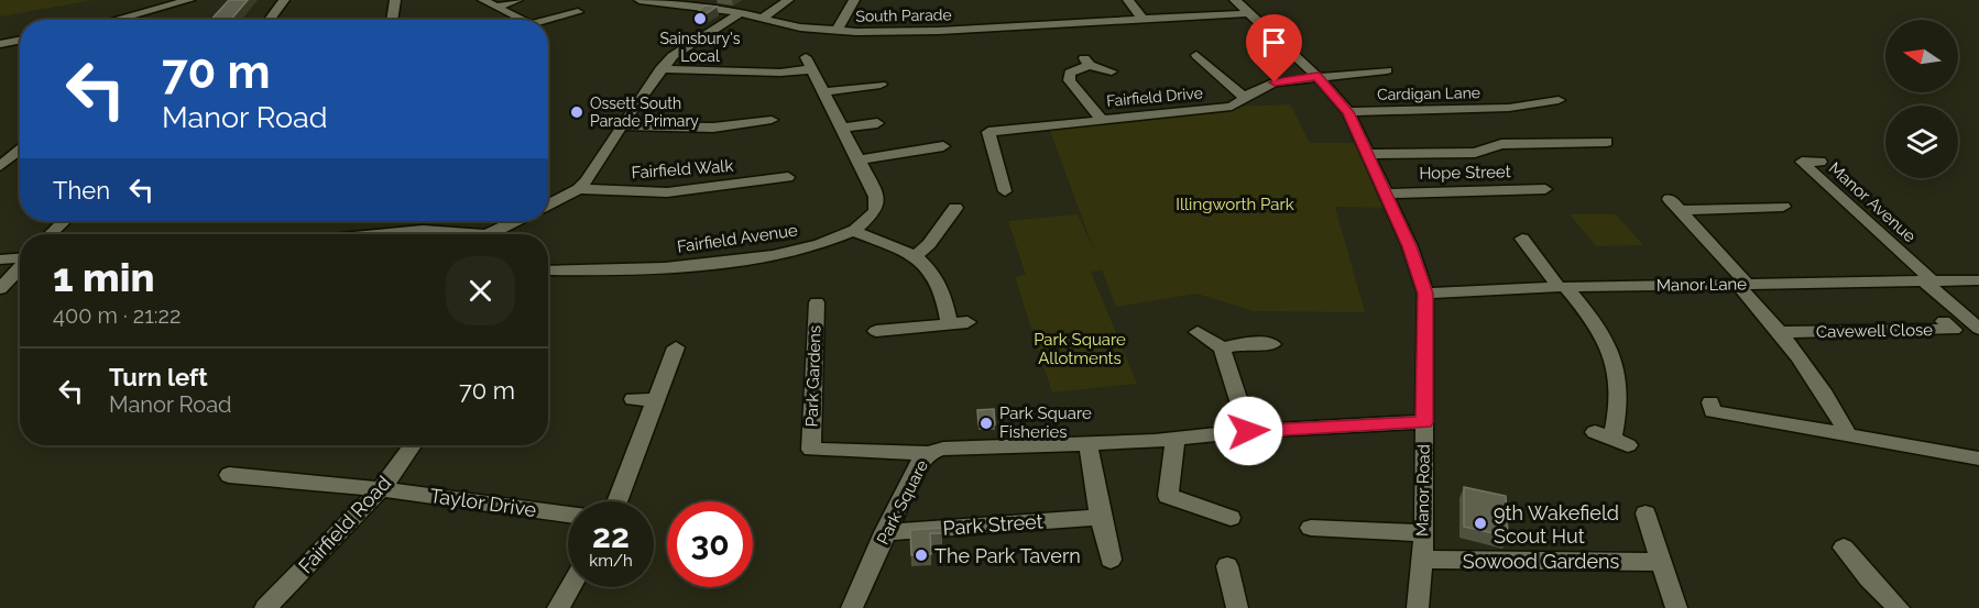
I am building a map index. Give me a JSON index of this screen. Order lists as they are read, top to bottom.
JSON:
{
  "streets": {
    "street": [
      "South Parade",
      "Cardigan Lane",
      "Fairfield Drive",
      "Fairfield Walk",
      "Hope Street",
      "Manor Avenue",
      "Fairfield Avenue",
      "Manor Lane",
      "Cavewell Close",
      "Park Gardens",
      "Manor Road",
      "Taylor Drive",
      "Park Square",
      "Fairfield Road",
      "Park Street",
      "Sowood Gardens"
    ]
  },
  "crossings": [
    ["South Parade", "Manor Road"],
    ["Cardigan Lane", "Manor Road"],
    ["Fairfield Drive", "Manor Road"],
    ["Hope Street", "Manor Road"],
    ["Manor Avenue", "Manor Lane"],
    ["Manor Lane", "Manor Road"],
    ["Park Gardens", "Park Square"],
    ["Manor Road", "Park Square"],
    ["Manor Road", "Sowood Gardens"],
    ["Taylor Drive", "Fairfield Road"],
    ["Park Square", "Park Street"]
  ],
  "parks": ["Illingworth Park", "Park Square Allotments"],
  "places": [
    "Sainsbury's Local",
    "Ossett South Parade Primary",
    "Park Square Fisheries",
    "9th Wakefield Scout Hut",
    "The Park Tavern"
  ],
  "north": "left",
  "page": {
    "turn": ["70 m", "Manor Road"],
    "then": "Then",
    "heading": ["1 min", "400 m · 21:22"],
    "list": [
      {
        "name": "Turn left",
        "note": "Manor Road",
        "value": "70 m"
      }
    ],
    "speed": "22 km/h",
    "limit": "30"
  }
}
